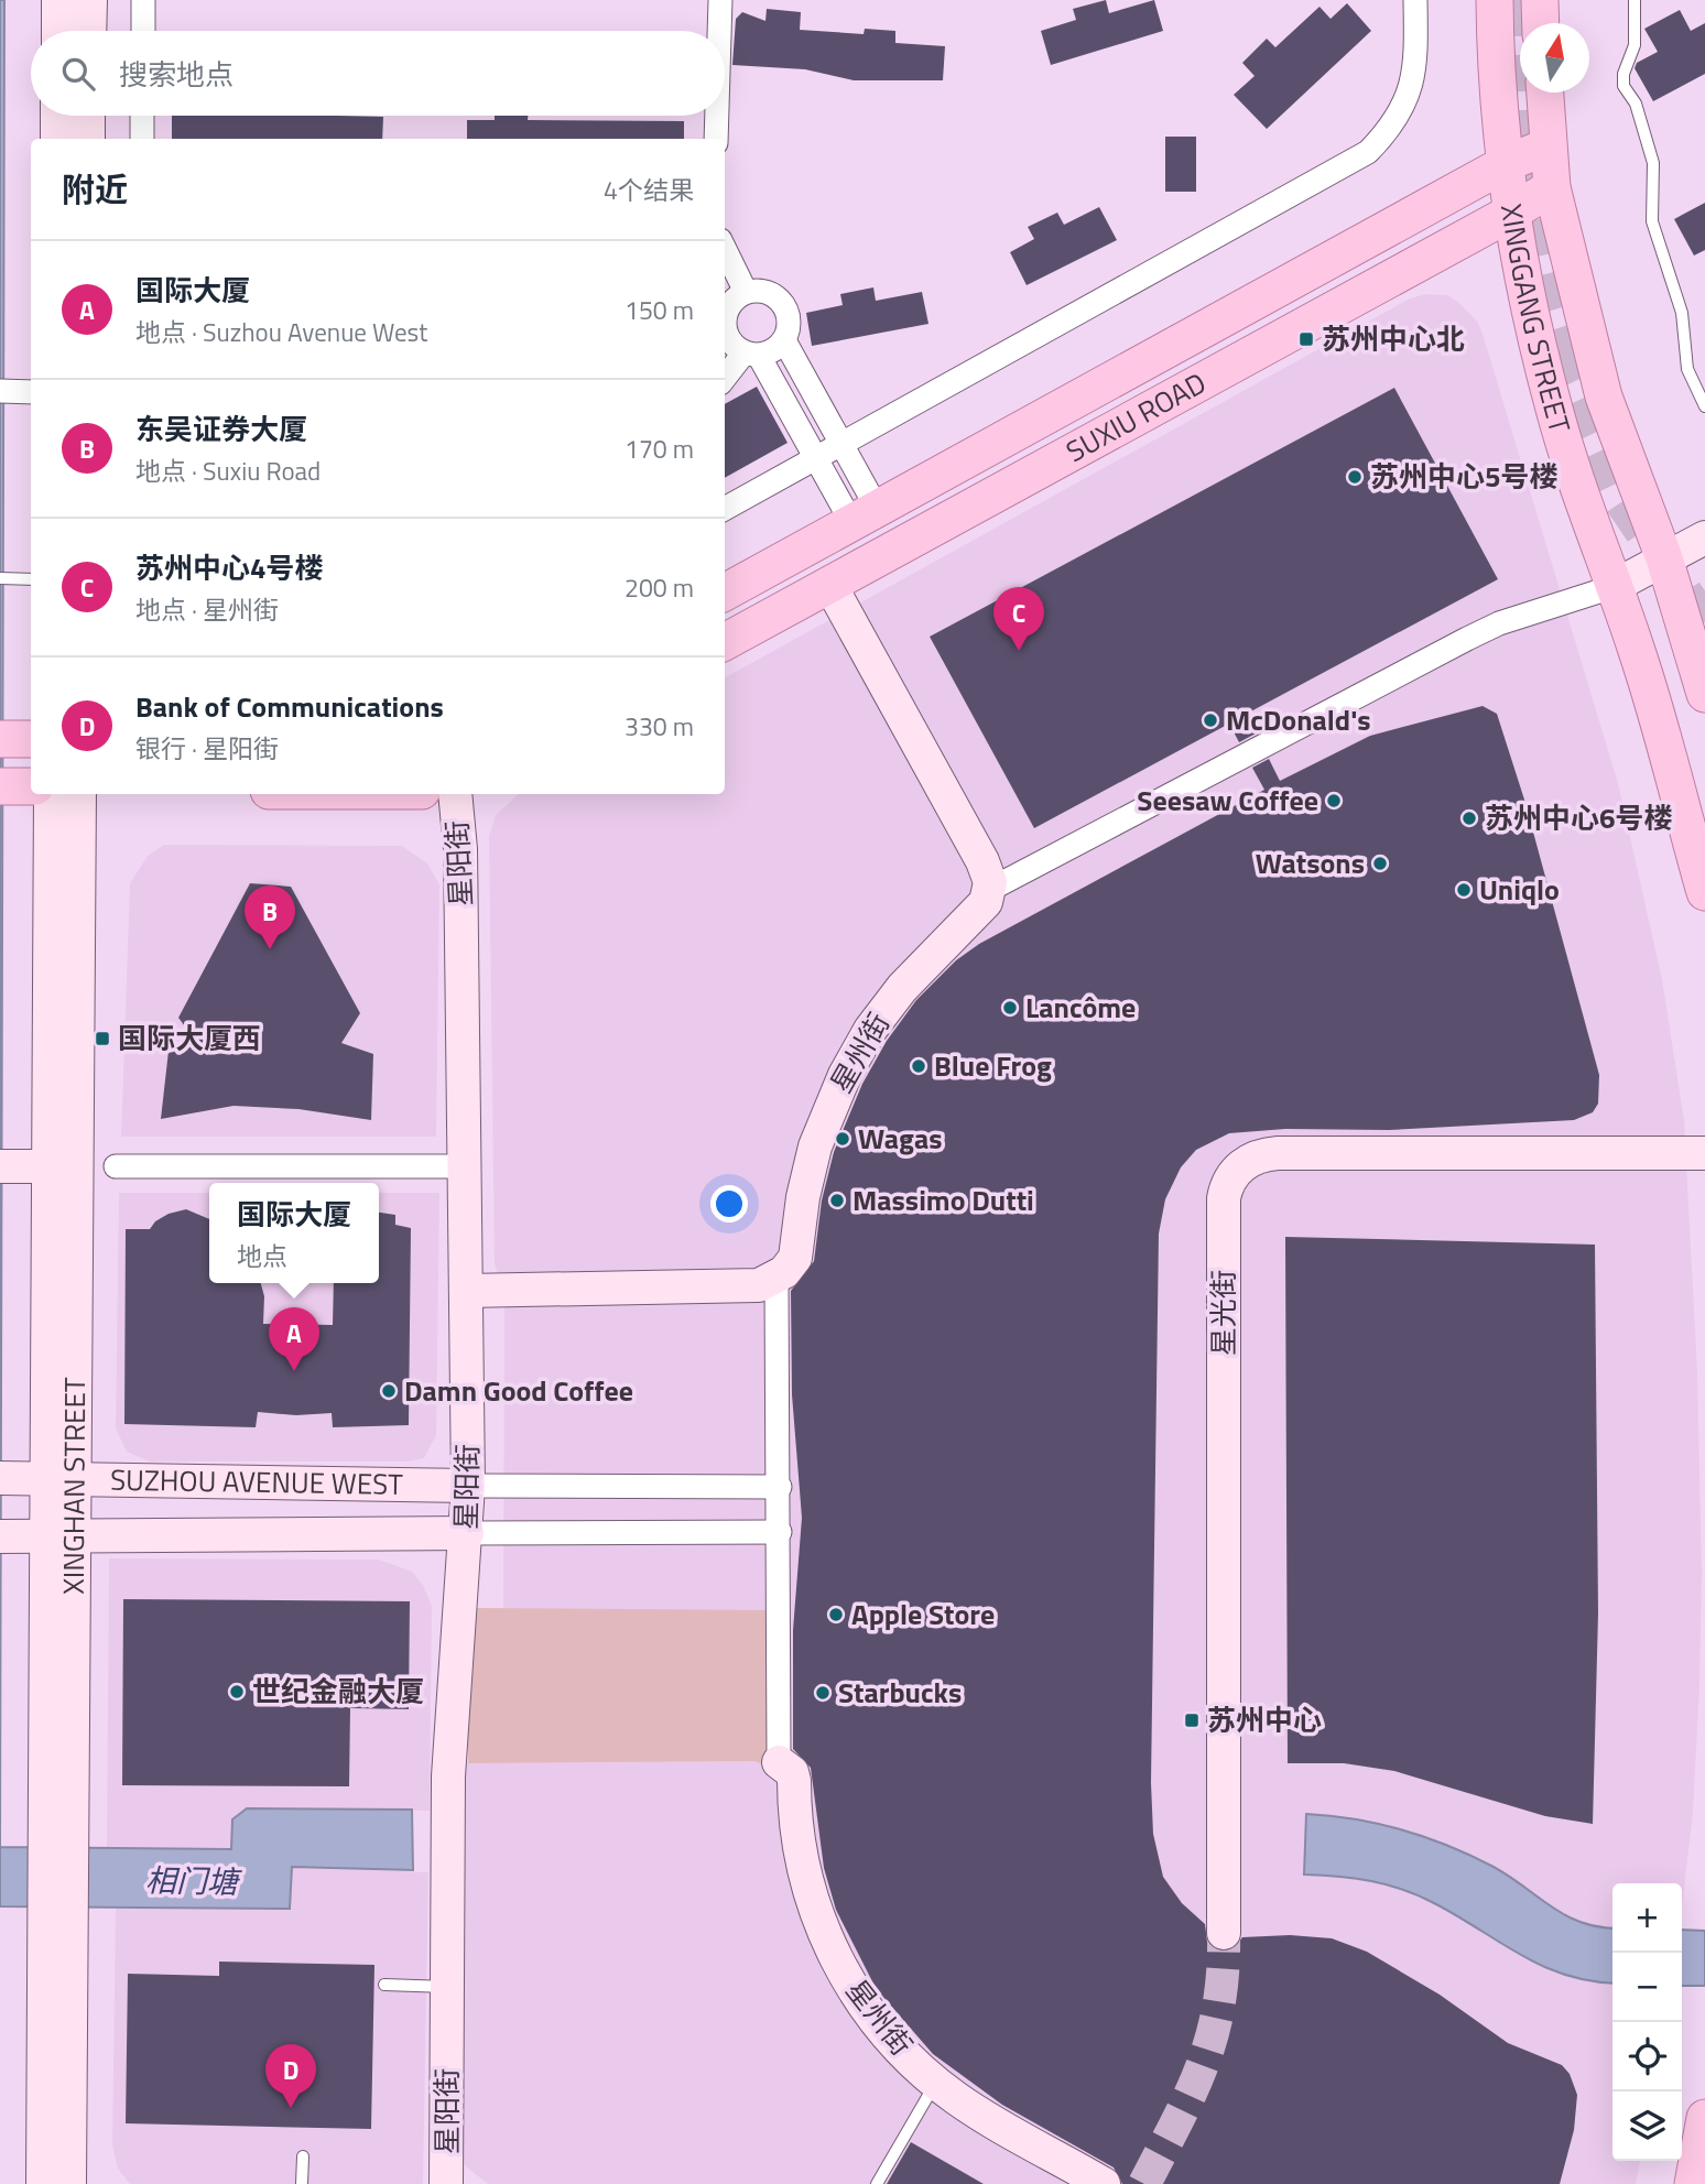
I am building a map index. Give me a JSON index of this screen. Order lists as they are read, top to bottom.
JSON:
{
  "streets": {
    "main road": ["XINGGANG STREET", "SUXIU ROAD"],
    "street": [
      "星阳街",
      "星州街",
      "星光街",
      "SUZHOU AVENUE WEST",
      "XINGHAN STREET"
    ]
  },
  "crossings": [
    ["XINGGANG STREET", "SUXIU ROAD"],
    ["星阳街", "SUZHOU AVENUE WEST"],
    ["SUZHOU AVENUE WEST", "XINGHAN STREET"]
  ],
  "water": ["相门塘"],
  "places": {
    "transit": ["苏州中心北", "国际大厦西", "苏州中心"],
    "other": [
      "苏州中心5号楼",
      "McDonald's",
      "Seesaw Coffee",
      "苏州中心6号楼",
      "Watsons",
      "Uniqlo",
      "Lancôme",
      "Blue Frog",
      "Wagas",
      "Massimo Dutti",
      "Damn Good Coffee",
      "Apple Store",
      "世纪金融大厦",
      "Starbucks"
    ]
  },
  "north": "top",
  "page": {
    "search": "搜索地点",
    "heading": ["附近", "4个结果"],
    "list": [
      {
        "mark": "A",
        "name": "国际大厦",
        "note": "地点 · Suzhou Avenue West",
        "value": "150 m"
      },
      {
        "mark": "B",
        "name": "东吴证券大厦",
        "note": "地点 · Suxiu Road",
        "value": "170 m"
      },
      {
        "mark": "C",
        "name": "苏州中心4号楼",
        "note": "地点 · 星州街",
        "value": "200 m"
      },
      {
        "mark": "D",
        "name": "Bank of Communications",
        "note": "银行 · 星阳街",
        "value": "330 m"
      }
    ],
    "pins": [
      "C",
      "B",
      "A",
      "D"
    ],
    "popup": ["国际大厦", "地点"],
    "map_buttons": ["+", "−"]
  }
}
